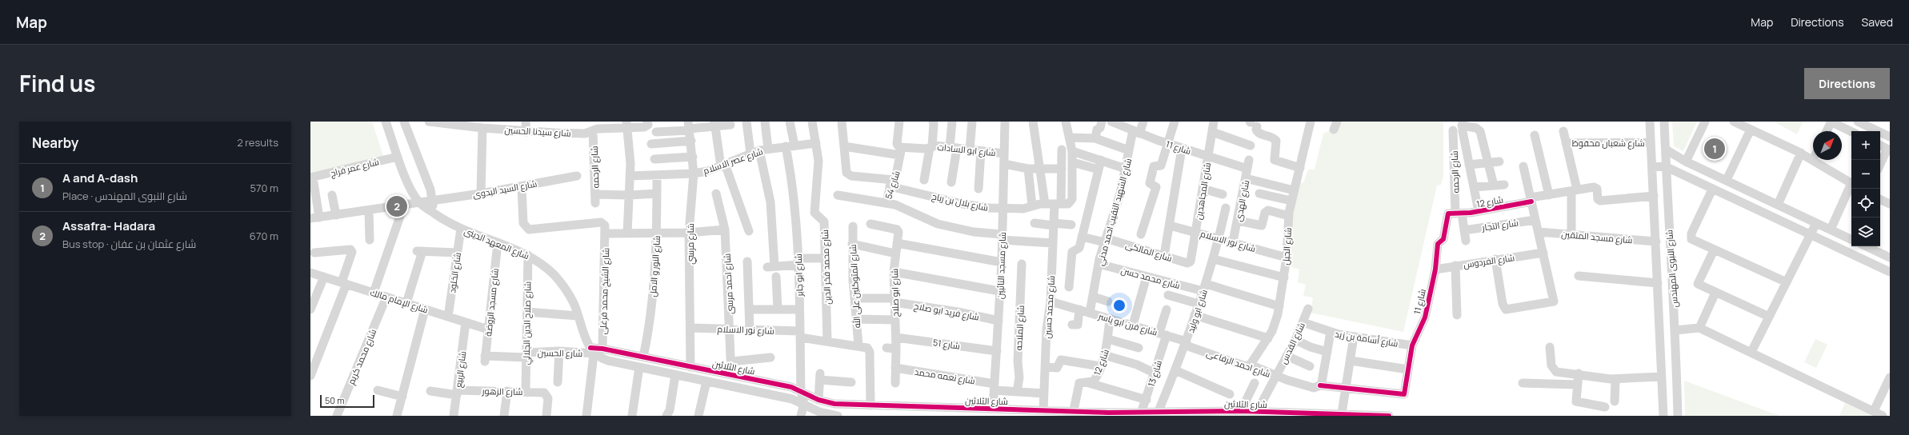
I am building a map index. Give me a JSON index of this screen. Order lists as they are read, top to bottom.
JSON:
{
  "streets": {
    "street": [
      "شارع سيدنا الحسين",
      "شارع شعبان محفوظ",
      "شارع 11",
      "شارع ابو السادات",
      "شارع عصر الاسلام",
      "شارع عمر فراج",
      "شارع الرحمه",
      "شارع 54",
      "شارع السيد البدوى",
      "شارع المجاهدين",
      "شارع الهدى",
      "شارع بلال بن رباح",
      "شارع 12",
      "شارع الشهيد النقيب احمد مدني",
      "شارع التجار",
      "شارع مسجد المتقين",
      "شارع نور الاسلام",
      "شارع المعهد الدينى",
      "شارع مرسي",
      "شارع الجبل",
      "شارع المالكى",
      "شارع الفردوس",
      "شارع مسجد التائبين",
      "شارع النور و الامل",
      "شارع محمد فخر الدين",
      "شارع النبوى المهندس",
      "شارع الخلود",
      "شارع ابو جابر",
      "شارع محمد حسن",
      "شارع احمد مرسى",
      "شارع المتوكلين على الله",
      "شارع الشيخ محمد فرغلى",
      "شارع ابو صلاح",
      "شارع الإمام مالك",
      "شارع مسجد الروضة",
      "شارع محمد حسين",
      "شارع فريد ابو صلاح",
      "شارع ابو وليد",
      "شارع صلاح الدين الجلالي",
      "شارع فرن ابو ياسر",
      "شارع الملاحه",
      "شارع أسامة بن زيد",
      "شارع القدس",
      "شارع 51",
      "شارع الحسين",
      "شارع محمد كريم",
      "شارع احمد الرفاعى",
      "شارع الثلاثين",
      "شارع الربيع",
      "شارع 13",
      "شارع نعمه محمد",
      "شارع الزهور"
    ]
  },
  "crossings": [
    ["شارع سيدنا الحسين", "شارع الرحمه"],
    ["شارع شعبان محفوظ", "شارع النبوى المهندس"],
    ["شارع 11", "شارع الرحمه"],
    ["شارع 11", "شارع المجاهدين"],
    ["شارع 11", "شارع الهدى"],
    ["شارع 11", "شارع 12"],
    ["شارع 11", "شارع الشهيد النقيب احمد مدني"],
    ["شارع 11", "شارع الجبل"],
    ["شارع 11", "شارع الفردوس"],
    ["شارع 11", "شارع أسامة بن زيد"],
    ["شارع 11", "شارع احمد الرفاعى"],
    ["شارع ابو السادات", "شارع 54"],
    ["شارع ابو السادات", "شارع بلال بن رباح"],
    ["شارع ابو السادات", "شارع مسجد التائبين"],
    ["شارع عصر الاسلام", "شارع مرسي"],
    ["شارع عصر الاسلام", "شارع النور و الامل"],
    ["شارع عصر الاسلام", "شارع محمد فخر الدين"],
    ["شارع عصر الاسلام", "شارع ابو جابر"],
    ["شارع عمر فراج", "شارع المعهد الدينى"],
    ["شارع الرحمه", "شارع 12"],
    ["شارع 54", "شارع بلال بن رباح"],
    ["شارع السيد البدوى", "شارع المعهد الدينى"],
    ["شارع المجاهدين", "شارع نور الاسلام"],
    ["شارع المجاهدين", "شارع المالكى"],
    ["شارع الهدى", "شارع نور الاسلام"],
    ["شارع بلال بن رباح", "شارع مسجد التائبين"],
    ["شارع بلال بن رباح", "شارع محمد حسين"],
    ["شارع 12", "شارع النبوى المهندس"],
    ["شارع 12", "شارع فرن ابو ياسر"],
    ["شارع 12", "شارع الثلاثين"],
    ["شارع الشهيد النقيب احمد مدني", "شارع المالكى"],
    ["شارع الشهيد النقيب احمد مدني", "شارع محمد حسن"],
    ["شارع الشهيد النقيب احمد مدني", "شارع فرن ابو ياسر"],
    ["شارع مسجد المتقين", "شارع النبوى المهندس"],
    ["شارع نور الاسلام", "شارع مرسي"],
    ["شارع نور الاسلام", "شارع الجبل"],
    ["شارع نور الاسلام", "شارع محمد فخر الدين"],
    ["شارع نور الاسلام", "شارع ابو جابر"],
    ["شارع نور الاسلام", "شارع احمد مرسى"],
    ["شارع نور الاسلام", "شارع المتوكلين على الله"],
    ["شارع نور الاسلام", "شارع ابو وليد"],
    ["شارع المعهد الدينى", "شارع الخلود"],
    ["شارع المعهد الدينى", "شارع الشيخ محمد فرغلى"],
    ["شارع المعهد الدينى", "شارع مسجد الروضة"],
    ["شارع المعهد الدينى", "شارع صلاح الدين الجلالي"],
    ["شارع المعهد الدينى", "شارع الحسين"],
    ["شارع المعهد الدينى", "شارع الثلاثين"],
    ["شارع مرسي", "شارع الثلاثين"],
    ["شارع الجبل", "شارع محمد حسن"],
    ["شارع الجبل", "شارع احمد الرفاعى"],
    ["شارع مسجد التائبين", "شارع فريد ابو صلاح"],
    ["شارع مسجد التائبين", "شارع 51"],
    ["شارع مسجد التائبين", "شارع الثلاثين"],
    ["شارع مسجد التائبين", "شارع نعمه محمد"],
    ["شارع النور و الامل", "شارع الثلاثين"],
    ["شارع الخلود", "شارع الإمام مالك"],
    ["شارع ابو جابر", "شارع الثلاثين"],
    ["شارع محمد حسن", "شارع ابو وليد"],
    ["شارع احمد مرسى", "شارع الثلاثين"],
    ["شارع المتوكلين على الله", "شارع فريد ابو صلاح"],
    ["شارع الشيخ محمد فرغلى", "شارع الحسين"],
    ["شارع الشيخ محمد فرغلى", "شارع الثلاثين"],
    ["شارع ابو صلاح", "شارع فريد ابو صلاح"],
    ["شارع ابو صلاح", "شارع 51"],
    ["شارع ابو صلاح", "شارع نعمه محمد"],
    ["شارع الإمام مالك", "شارع مسجد الروضة"],
    ["شارع الإمام مالك", "شارع محمد كريم"],
    ["شارع الإمام مالك", "شارع الربيع"],
    ["شارع مسجد الروضة", "شارع الحسين"],
    ["شارع محمد حسين", "شارع فرن ابو ياسر"],
    ["شارع محمد حسين", "شارع الثلاثين"],
    ["شارع محمد حسين", "شارع نعمه محمد"],
    ["شارع ابو وليد", "شارع فرن ابو ياسر"],
    ["شارع ابو وليد", "شارع احمد الرفاعى"],
    ["شارع ابو وليد", "شارع الثلاثين"],
    ["شارع صلاح الدين الجلالي", "شارع الحسين"],
    ["شارع صلاح الدين الجلالي", "شارع الزهور"],
    ["شارع فرن ابو ياسر", "شارع احمد الرفاعى"],
    ["شارع فرن ابو ياسر", "شارع 13"],
    ["شارع الملاحه", "شارع نعمه محمد"],
    ["شارع أسامة بن زيد", "شارع القدس"],
    ["شارع القدس", "شارع احمد الرفاعى"],
    ["شارع القدس", "شارع الثلاثين"],
    ["شارع الحسين", "شارع الثلاثين"],
    ["شارع الثلاثين", "شارع 13"],
    ["شارع الربيع", "شارع الزهور"]
  ],
  "scale_bar": "50 m",
  "north": "top right",
  "page": {
    "header": "Map",
    "nav": ["Map", "Directions", "Saved"],
    "title": "Find us",
    "buttons": "Directions",
    "heading": ["Nearby", "2 results"],
    "map_buttons": ["+", "−"],
    "pins": ["1", "2"],
    "list": [
      {
        "mark": "1",
        "name": "A and A-dash",
        "note": "Place · شارع النبوى المهندس",
        "value": "570 m"
      },
      {
        "mark": "2",
        "name": "Assafra- Hadara",
        "note": "Bus stop · شارع عثمان بن عفان",
        "value": "670 m"
      }
    ],
    "scale": "50 m"
  }
}
